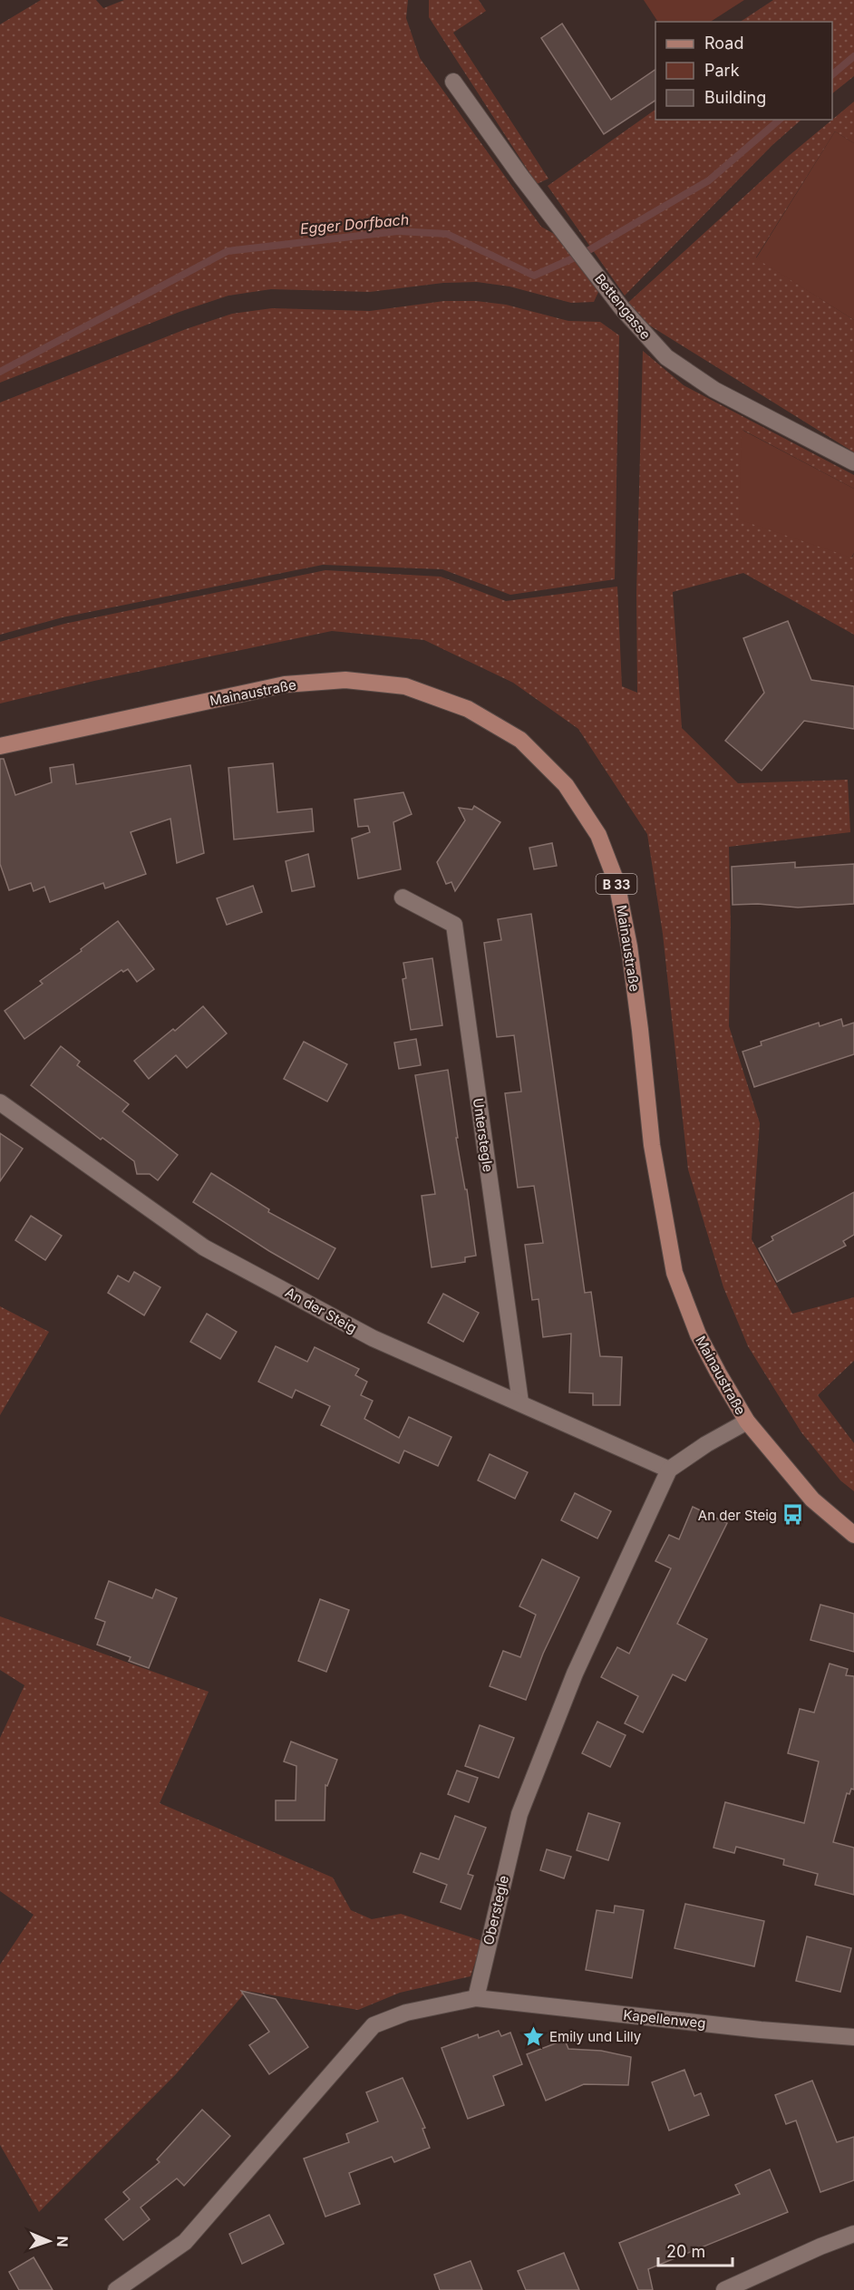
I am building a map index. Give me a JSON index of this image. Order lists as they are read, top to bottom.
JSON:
{
  "streets": {
    "main road": ["Mainaustraße", "B 33"],
    "street": [
      "Bettengasse",
      "Unterstegle",
      "An der Steig",
      "Oberstegle",
      "Kapellenweg"
    ]
  },
  "crossings": [
    ["Unterstegle", "An der Steig"],
    ["An der Steig", "Oberstegle"],
    ["Oberstegle", "Kapellenweg"]
  ],
  "water": ["Egger Dorfbach"],
  "places": {
    "bus stop": ["An der Steig"],
    "place": ["Emily und Lilly"]
  },
  "legend": ["Road", "Park", "Building"],
  "scale_bar": "20 m",
  "north": "right"
}
